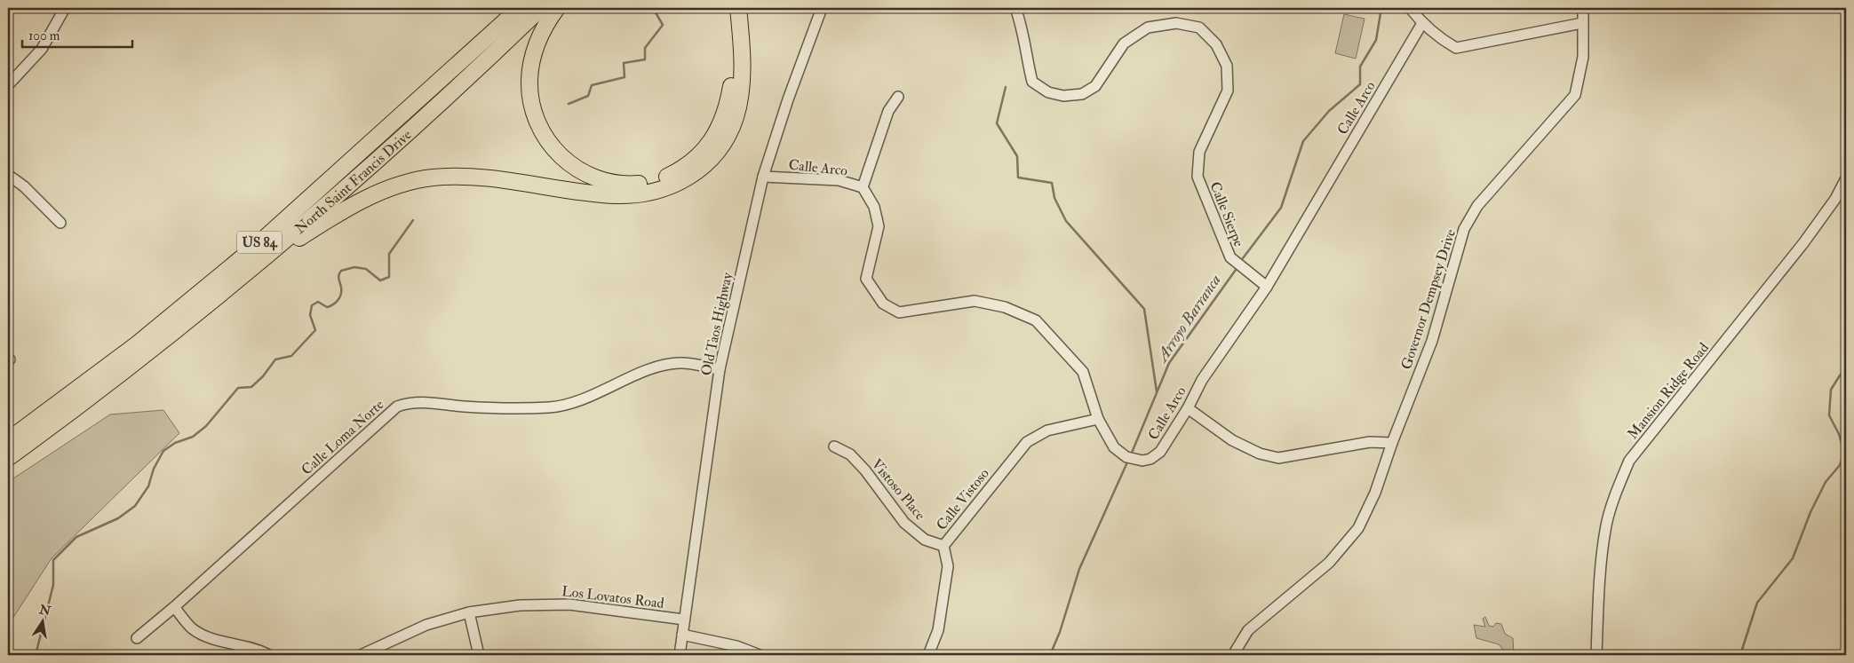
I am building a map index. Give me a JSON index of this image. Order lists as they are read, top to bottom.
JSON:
{
  "streets": {
    "highway": ["North Saint Francis Drive", "US 84"],
    "street": [
      "Calle Arco",
      "Calle Sierpe",
      "Governor Dempsey Drive",
      "Old Taos Highway",
      "Mansion Ridge Road",
      "Calle Loma Norte",
      "Vistoso Place",
      "Calle Vistoso",
      "Los Lovatos Road"
    ]
  },
  "crossings": [
    ["Calle Arco", "Calle Sierpe"],
    ["Calle Arco", "Old Taos Highway"],
    ["Calle Arco", "Calle Vistoso"],
    ["Old Taos Highway", "Calle Loma Norte"],
    ["Old Taos Highway", "Los Lovatos Road"],
    ["Vistoso Place", "Calle Vistoso"]
  ],
  "water": ["Arroyo Barranca"],
  "scale_bar": "100 m",
  "north": "top"
}
